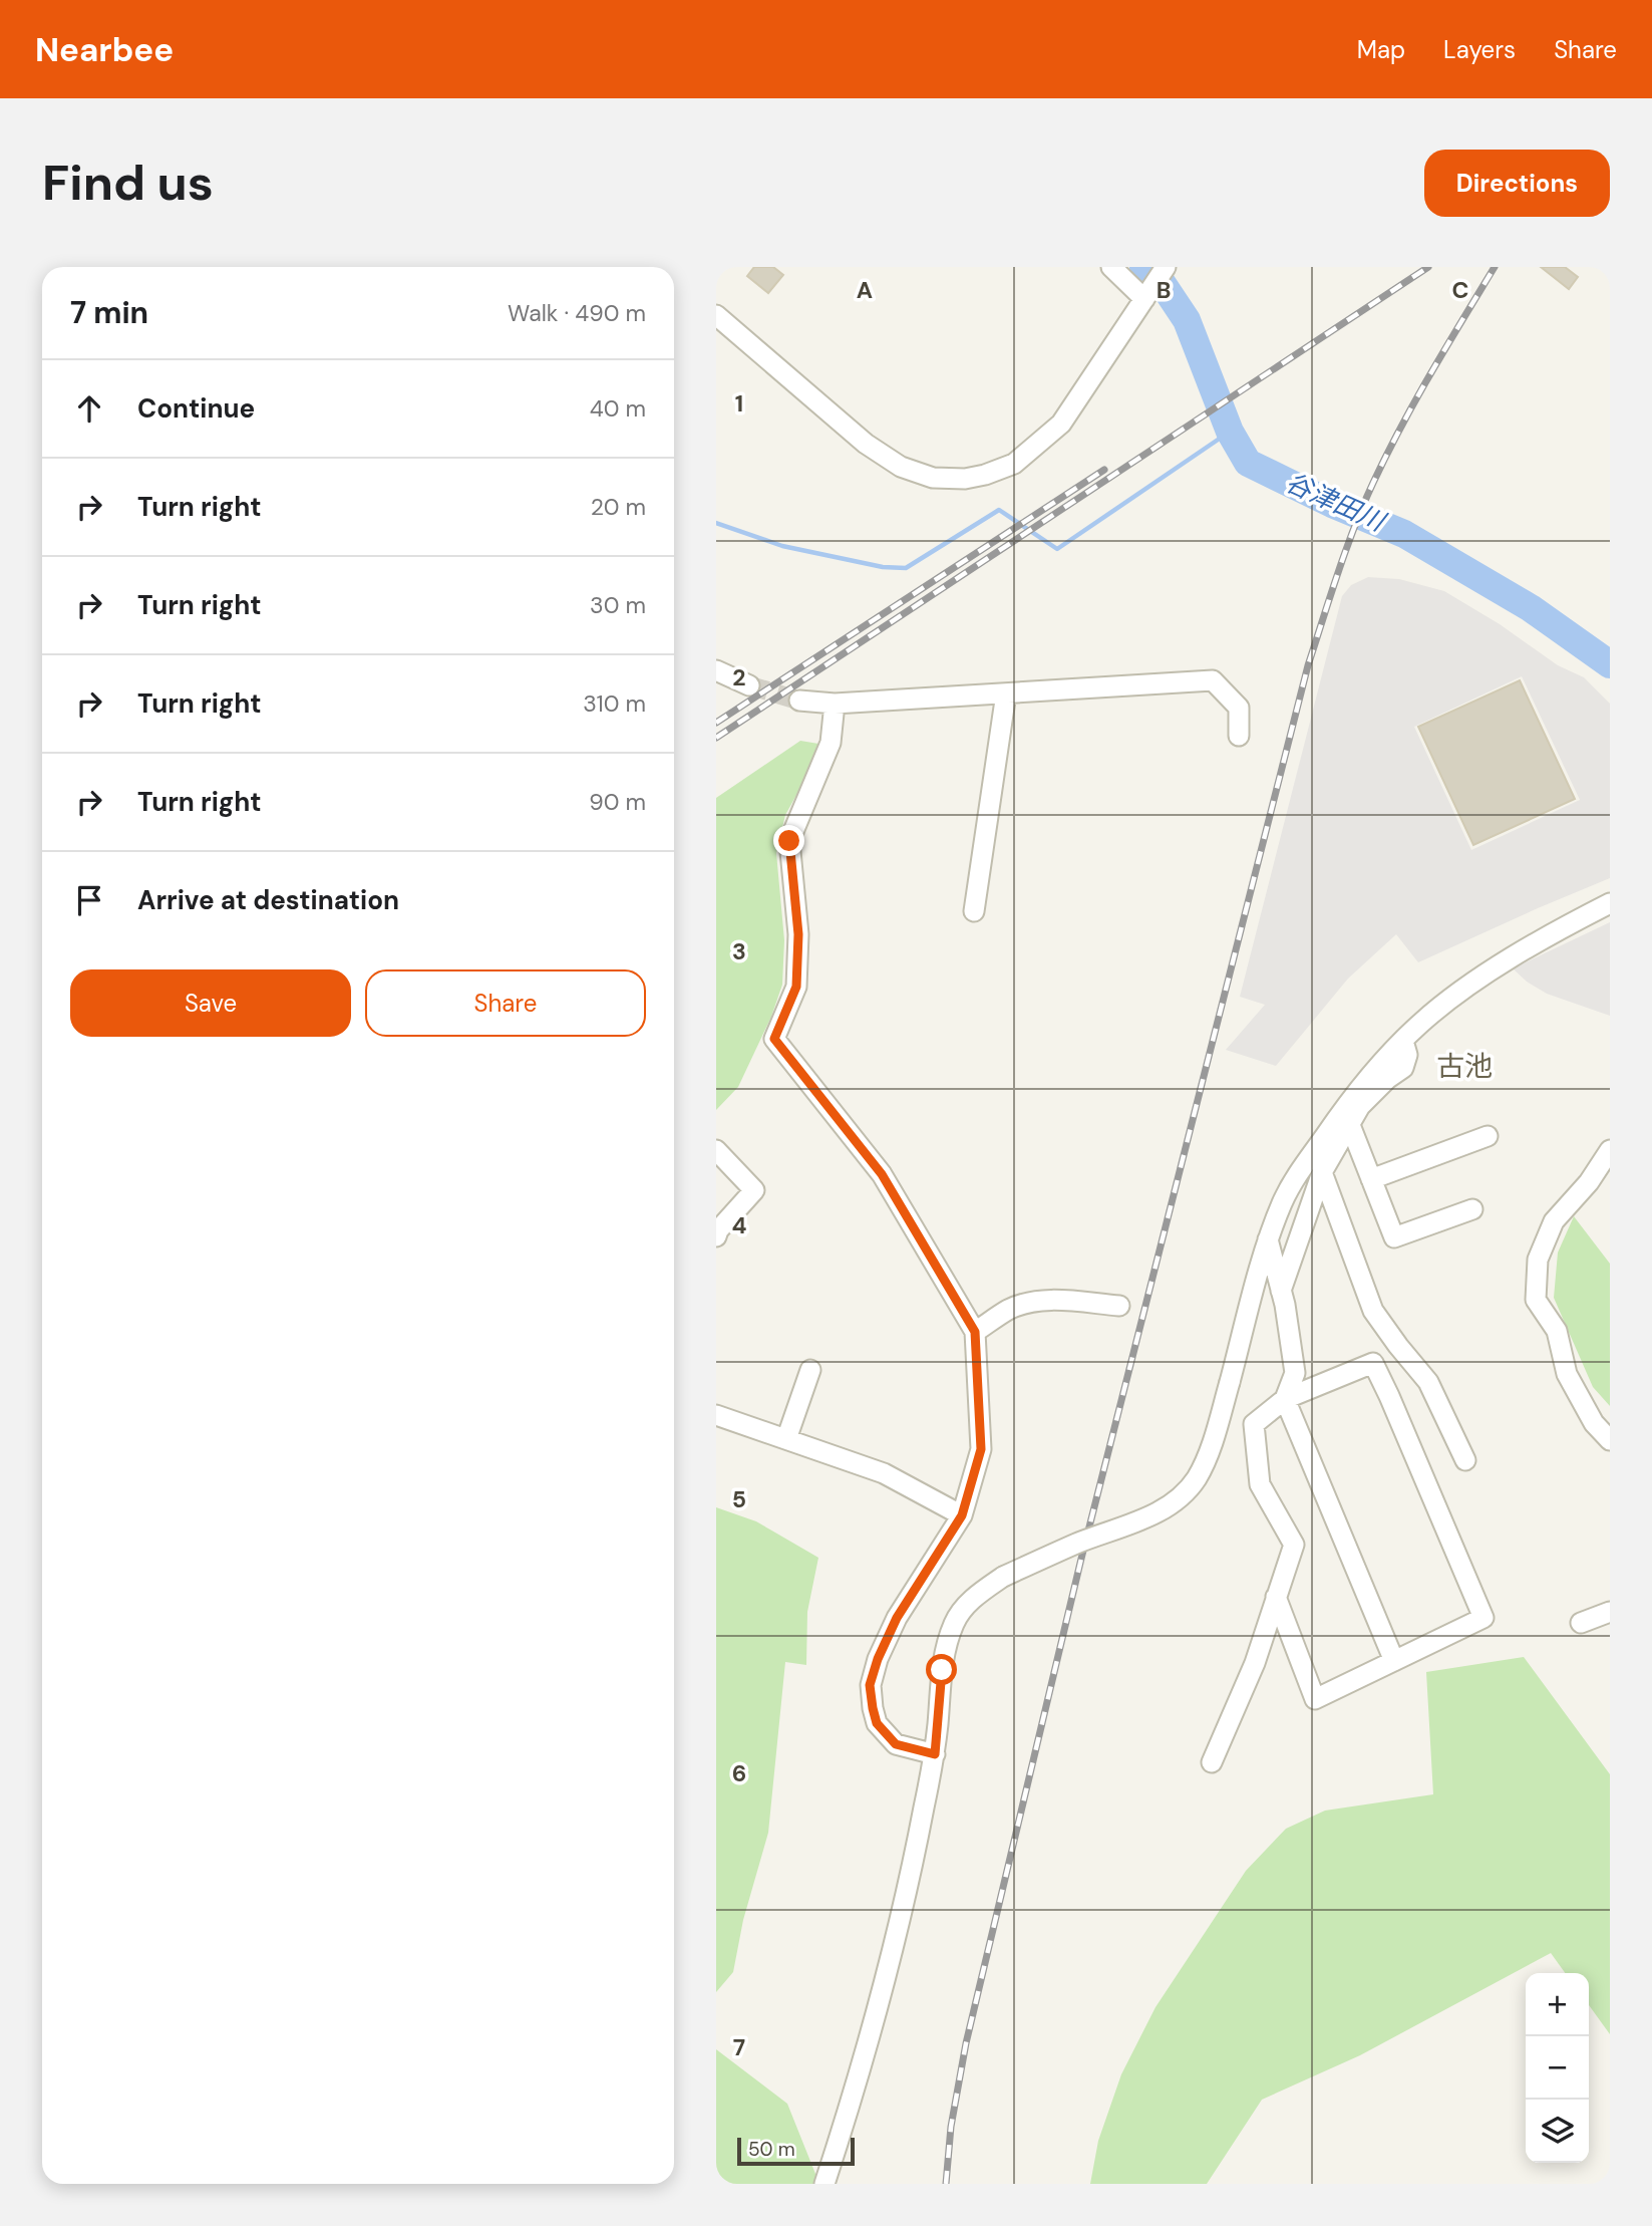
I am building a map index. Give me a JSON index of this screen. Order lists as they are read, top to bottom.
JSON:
{
  "districts": ["古池"],
  "water": ["谷津田川"],
  "scale_bar": "50 m",
  "page": {
    "header": "Nearbee",
    "nav": ["Map", "Layers", "Share"],
    "buttons": [
      "Directions",
      ["Save", "Share"]
    ],
    "title": "Find us",
    "heading": ["7 min", "Walk · 490 m"],
    "list": [
      ["Continue", "40 m"],
      ["Turn right", "20 m"],
      ["Turn right", "30 m"],
      ["Turn right", "310 m"],
      ["Turn right", "90 m"],
      "Arrive at destination"
    ],
    "map_buttons": ["+", "−"],
    "scale": "50 m"
  },
  "grid": {
    "columns": ["A", "B", "C"],
    "rows": [
      "1",
      "2",
      "3",
      "4",
      "5",
      "6",
      "7"
    ]
  }
}
